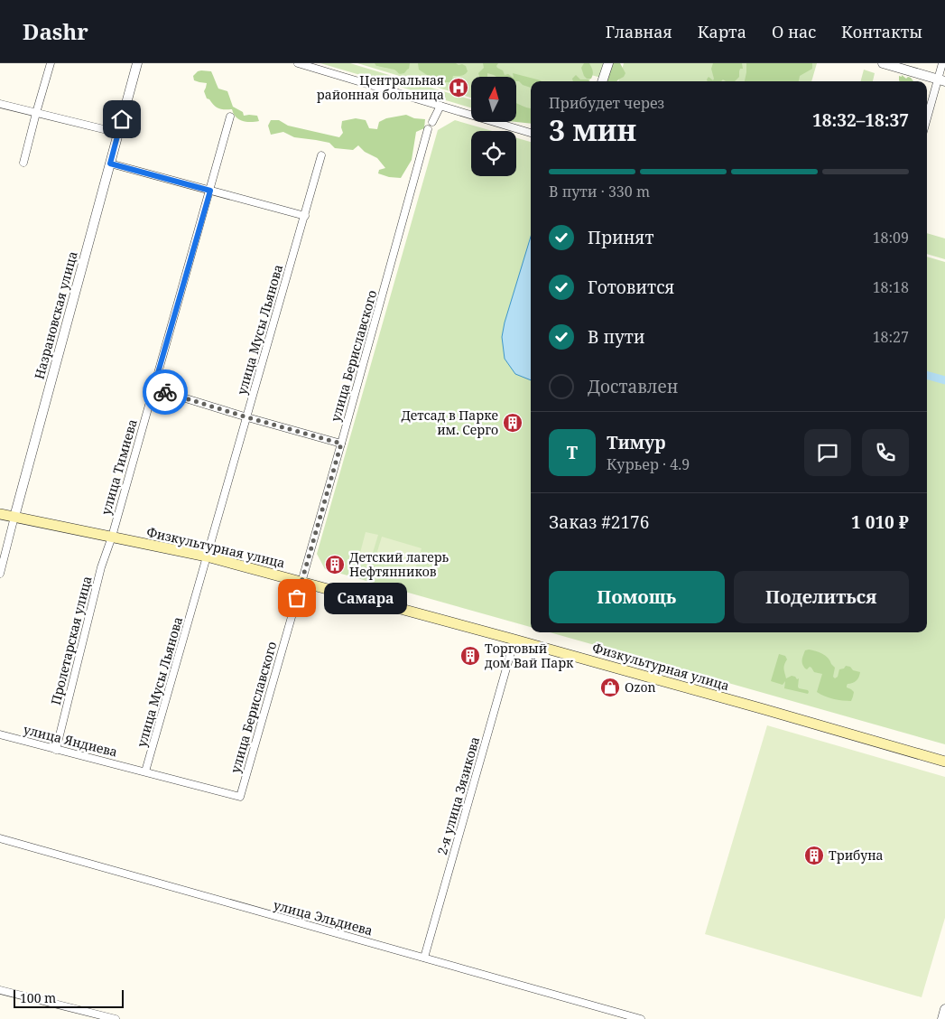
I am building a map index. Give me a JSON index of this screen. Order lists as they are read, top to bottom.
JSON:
{
  "streets": {
    "main road": ["Физкультурная улица"],
    "street": [
      "Назрановская улица",
      "улица Мусы Льянова",
      "улица Бериславского",
      "улица Тимиева",
      "Пролетарская улица",
      "улица Яндиева",
      "2-я улица Зязикова",
      "улица Эльдиева"
    ]
  },
  "crossings": [
    ["Назрановская улица", "Физкультурная улица"],
    ["улица Мусы Льянова", "Физкультурная улица"],
    ["улица Мусы Льянова", "улица Яндиева"],
    ["улица Бериславского", "Физкультурная улица"],
    ["улица Бериславского", "улица Яндиева"],
    ["улица Тимиева", "Физкультурная улица"],
    ["улица Тимиева", "Пролетарская улица"],
    ["Физкультурная улица", "Пролетарская улица"],
    ["Физкультурная улица", "2-я улица Зязикова"],
    ["Пролетарская улица", "улица Яндиева"],
    ["2-я улица Зязикова", "улица Эльдиева"]
  ],
  "places": {
    "hospital": ["Центральная районная больница"],
    "building": [
      "Детсад в Парке им. Серго",
      "Детский лагерь Нефтянников",
      "Торговый дом Вай Парк",
      "Трибуна"
    ],
    "other": ["Самара"],
    "shop": ["Ozon"]
  },
  "scale_bar": "100 m",
  "north": "top",
  "page": {
    "header": "Dashr",
    "nav": [
      "Главная",
      "Карта",
      "О нас",
      "Контакты"
    ],
    "heading": ["3 мин", "Прибудет через", "18:32–18:37"],
    "panel": [
      "Тимур",
      "Курьер · 4.9",
      "Заказ #2176",
      "1 010 ₽"
    ],
    "bar": "В пути · 330 m",
    "list": [
      ["Принят", "18:09"],
      ["Готовится", "18:18"],
      ["В пути", "18:27"],
      "Доставлен"
    ],
    "round": "Т",
    "buttons": ["Помощь", "Поделиться"],
    "bubble": "Самара",
    "scale": "100 m"
  }
}
